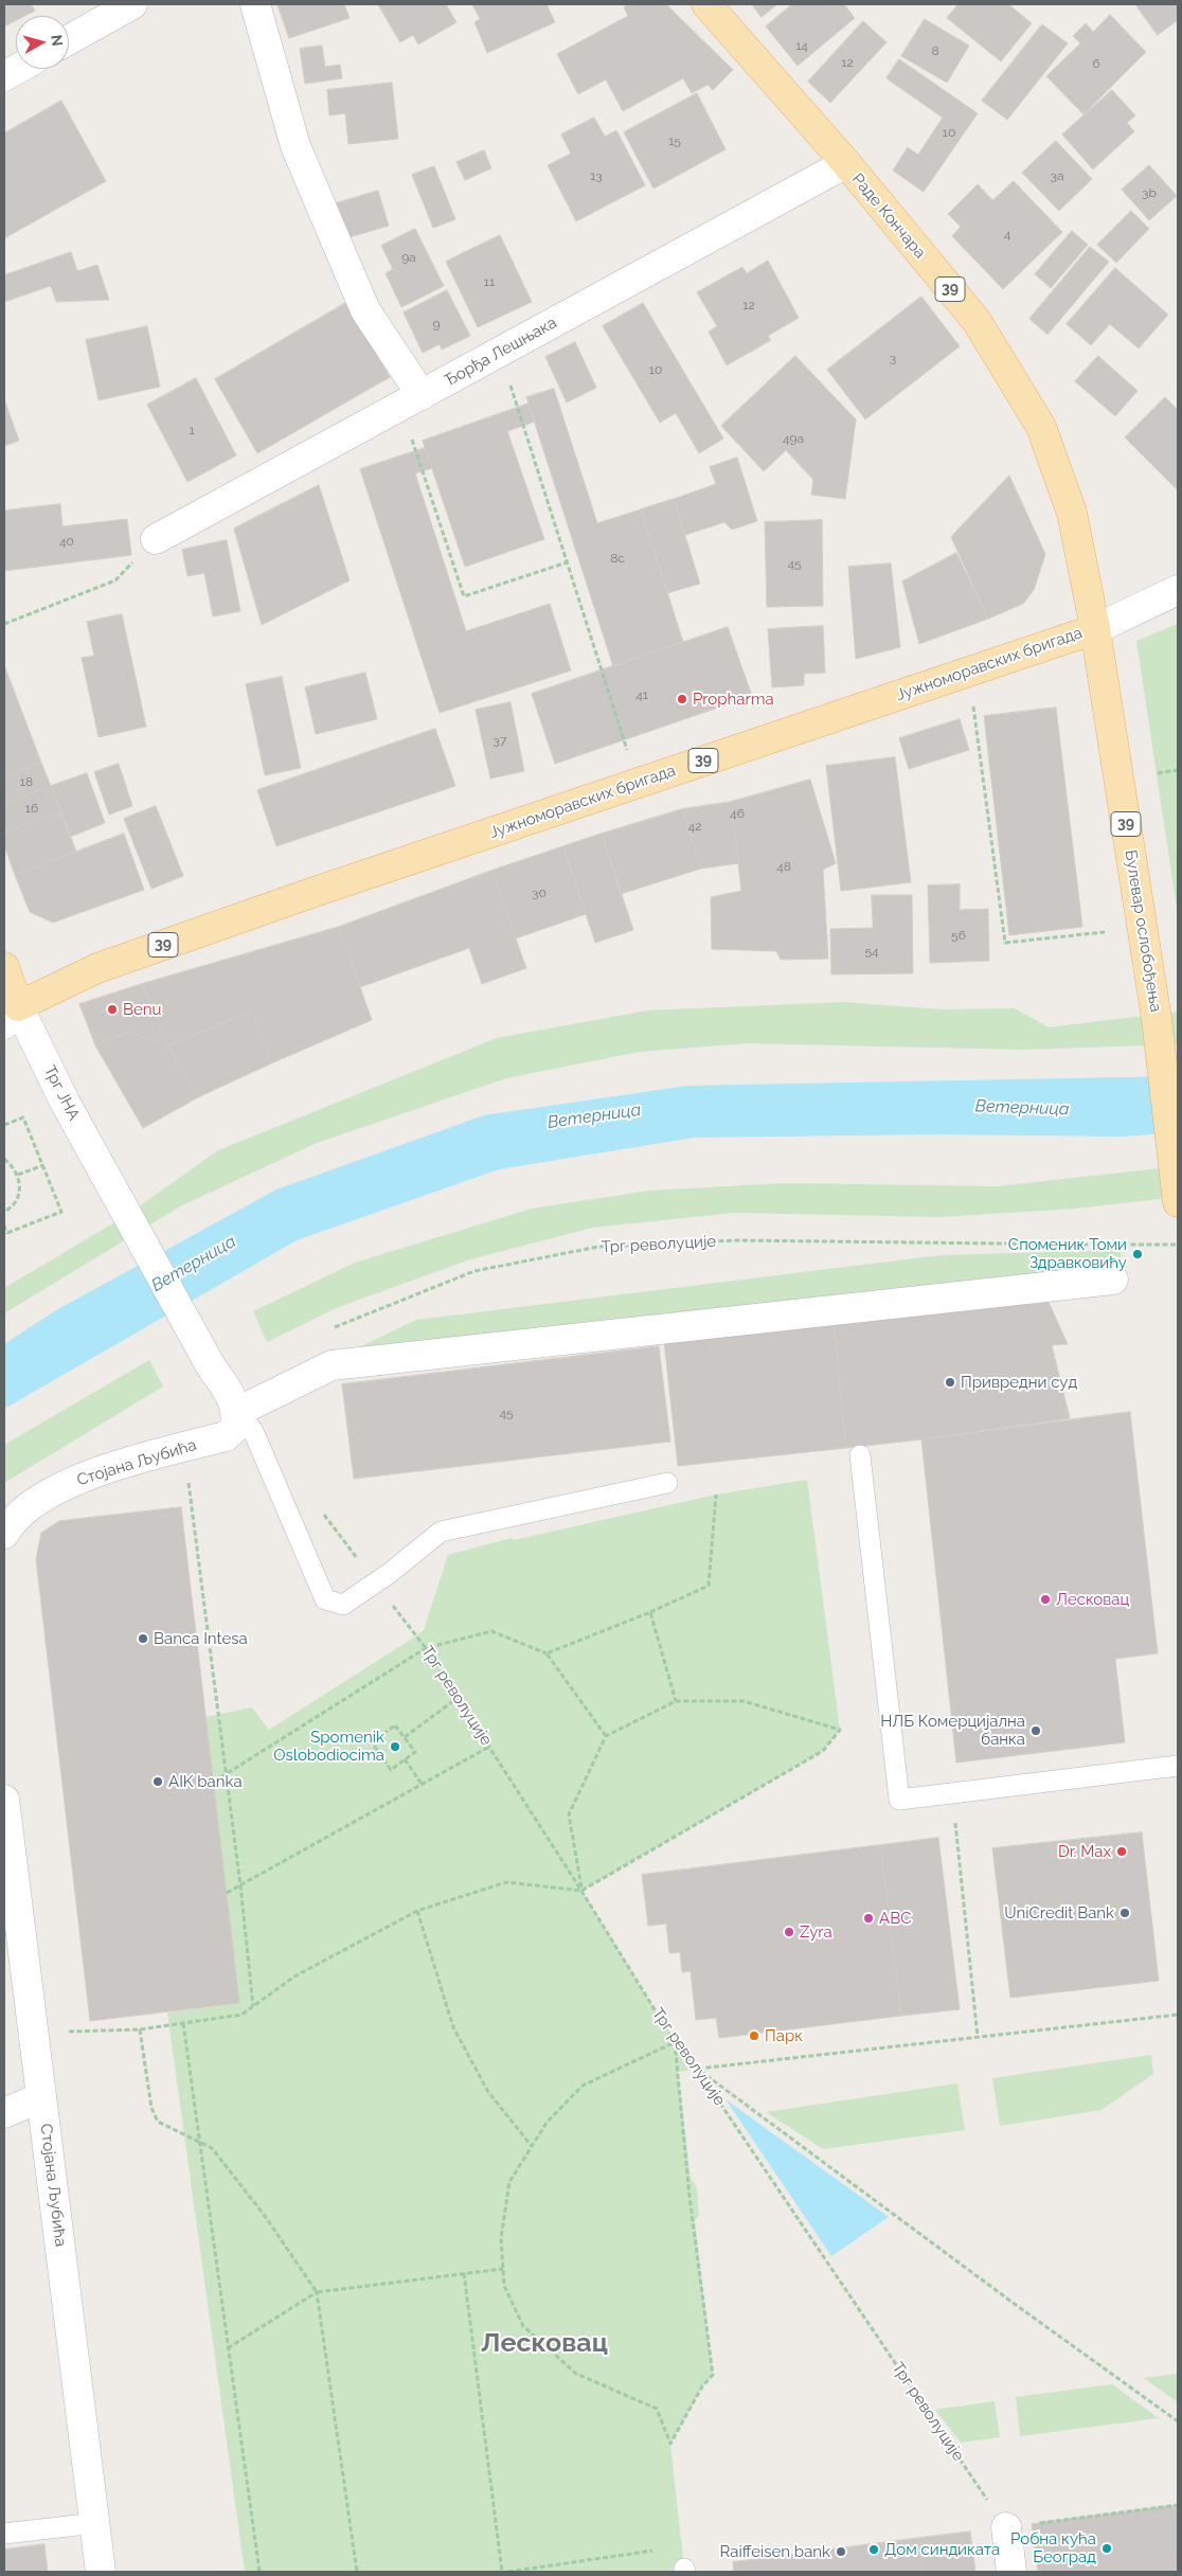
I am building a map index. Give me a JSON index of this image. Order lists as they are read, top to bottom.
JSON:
{
  "streets": {
    "main road": [
      "Раде Кончара",
      "39",
      "Јужноморавских бригада",
      "Булевар ослобођења",
      "Трг ЈНА"
    ],
    "street": ["Ђорђа Лешњака", "Стојана Љубића"],
    "path": ["Трг револуције"]
  },
  "crossings": [
    ["Раде Кончара", "Ђорђа Лешњака"],
    ["Раде Кончара", "Јужноморавских бригада"],
    ["Раде Кончара", "Булевар ослобођења"],
    ["Јужноморавских бригада", "Булевар ослобођења"],
    ["Јужноморавских бригада", "Трг ЈНА"],
    ["Трг ЈНА", "Стојана Љубића"]
  ],
  "districts": ["Лесковац"],
  "water": ["Ветерница"],
  "places": [
    "Propharma",
    "Benu",
    "Споменик Томи Здравковићу",
    "Привредни суд",
    "Лесковац",
    "Banca Intesa",
    "НЛБ Комерцијална банка",
    "Spomenik Oslobodiocima",
    "AIK banka",
    "Dr. Max",
    "UniCredit Bank",
    "ABC",
    "Zyra",
    "Парк",
    "Робна кућа Београд",
    "Дом синдиката",
    "Raiffeisen bank"
  ],
  "house_numbers": [
    "14",
    "8",
    "12",
    "6",
    "10",
    "15",
    "13",
    "3a",
    "3b",
    "4",
    "9a",
    "11",
    "12",
    "9",
    "3",
    "10",
    "1",
    "49a",
    "40",
    "8c",
    "45",
    "41",
    "37",
    "18",
    "16",
    "46",
    "42",
    "48",
    "30",
    "56",
    "54",
    "45"
  ],
  "north": "right"
}
